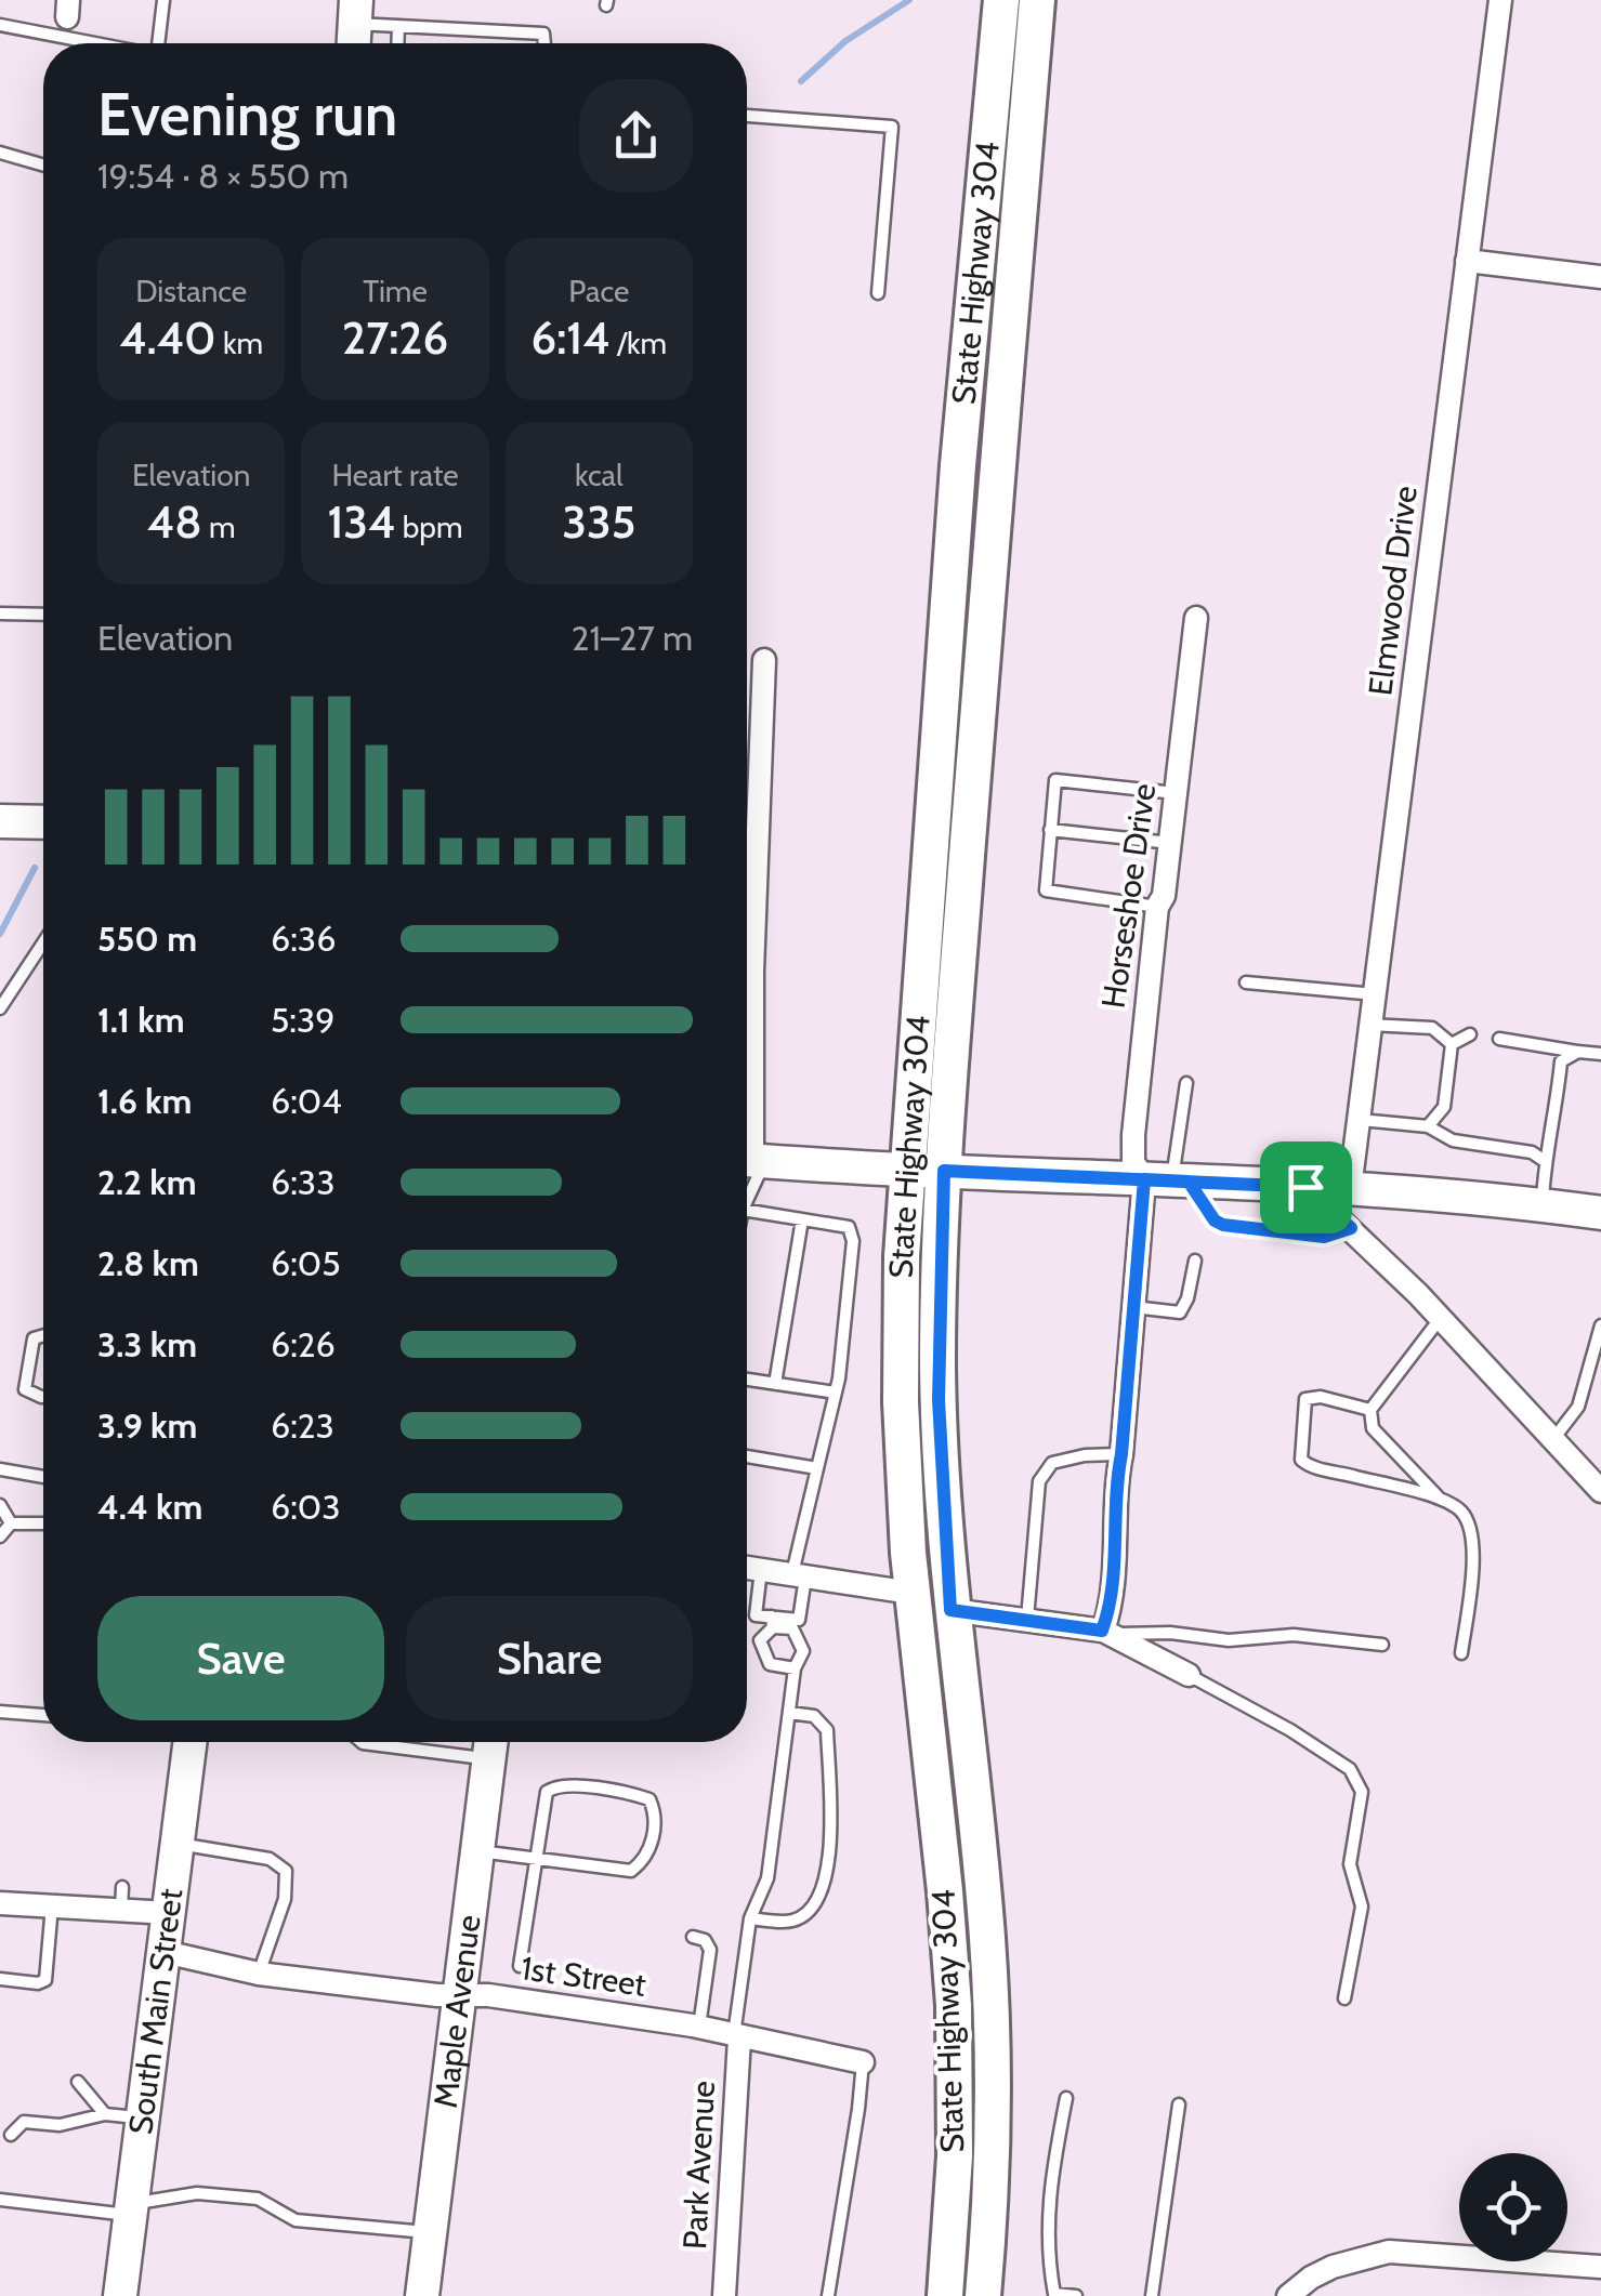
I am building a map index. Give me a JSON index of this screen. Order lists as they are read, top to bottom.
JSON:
{
  "streets": {
    "main road": ["State Highway 304"],
    "street": [
      "Elmwood Drive",
      "Horseshoe Drive",
      "1st Street",
      "South Main Street",
      "Maple Avenue",
      "Park Avenue"
    ]
  },
  "crossings": [
    ["1st Street", "South Main Street"],
    ["1st Street", "Maple Avenue"],
    ["1st Street", "Park Avenue"]
  ],
  "page": {
    "heading": ["Evening run", "19:54 · 8 × 550 m"],
    "stats": [
      ["Distance", "4.40 km"],
      ["Time", "27:26"],
      ["Pace", "6:14 /km"],
      ["Elevation", "48 m"],
      ["Heart rate", "134 bpm"],
      ["kcal", "335"]
    ],
    "chart": ["Elevation", "21–27 m"],
    "list": [
      {
        "name": "550 m",
        "note": "6:36"
      },
      {
        "name": "1.1 km",
        "note": "5:39"
      },
      {
        "name": "1.6 km",
        "note": "6:04"
      },
      {
        "name": "2.2 km",
        "note": "6:33"
      },
      {
        "name": "2.8 km",
        "note": "6:05"
      },
      {
        "name": "3.3 km",
        "note": "6:26"
      },
      {
        "name": "3.9 km",
        "note": "6:23"
      },
      {
        "name": "4.4 km",
        "note": "6:03"
      }
    ],
    "buttons": ["Save", "Share"]
  }
}
